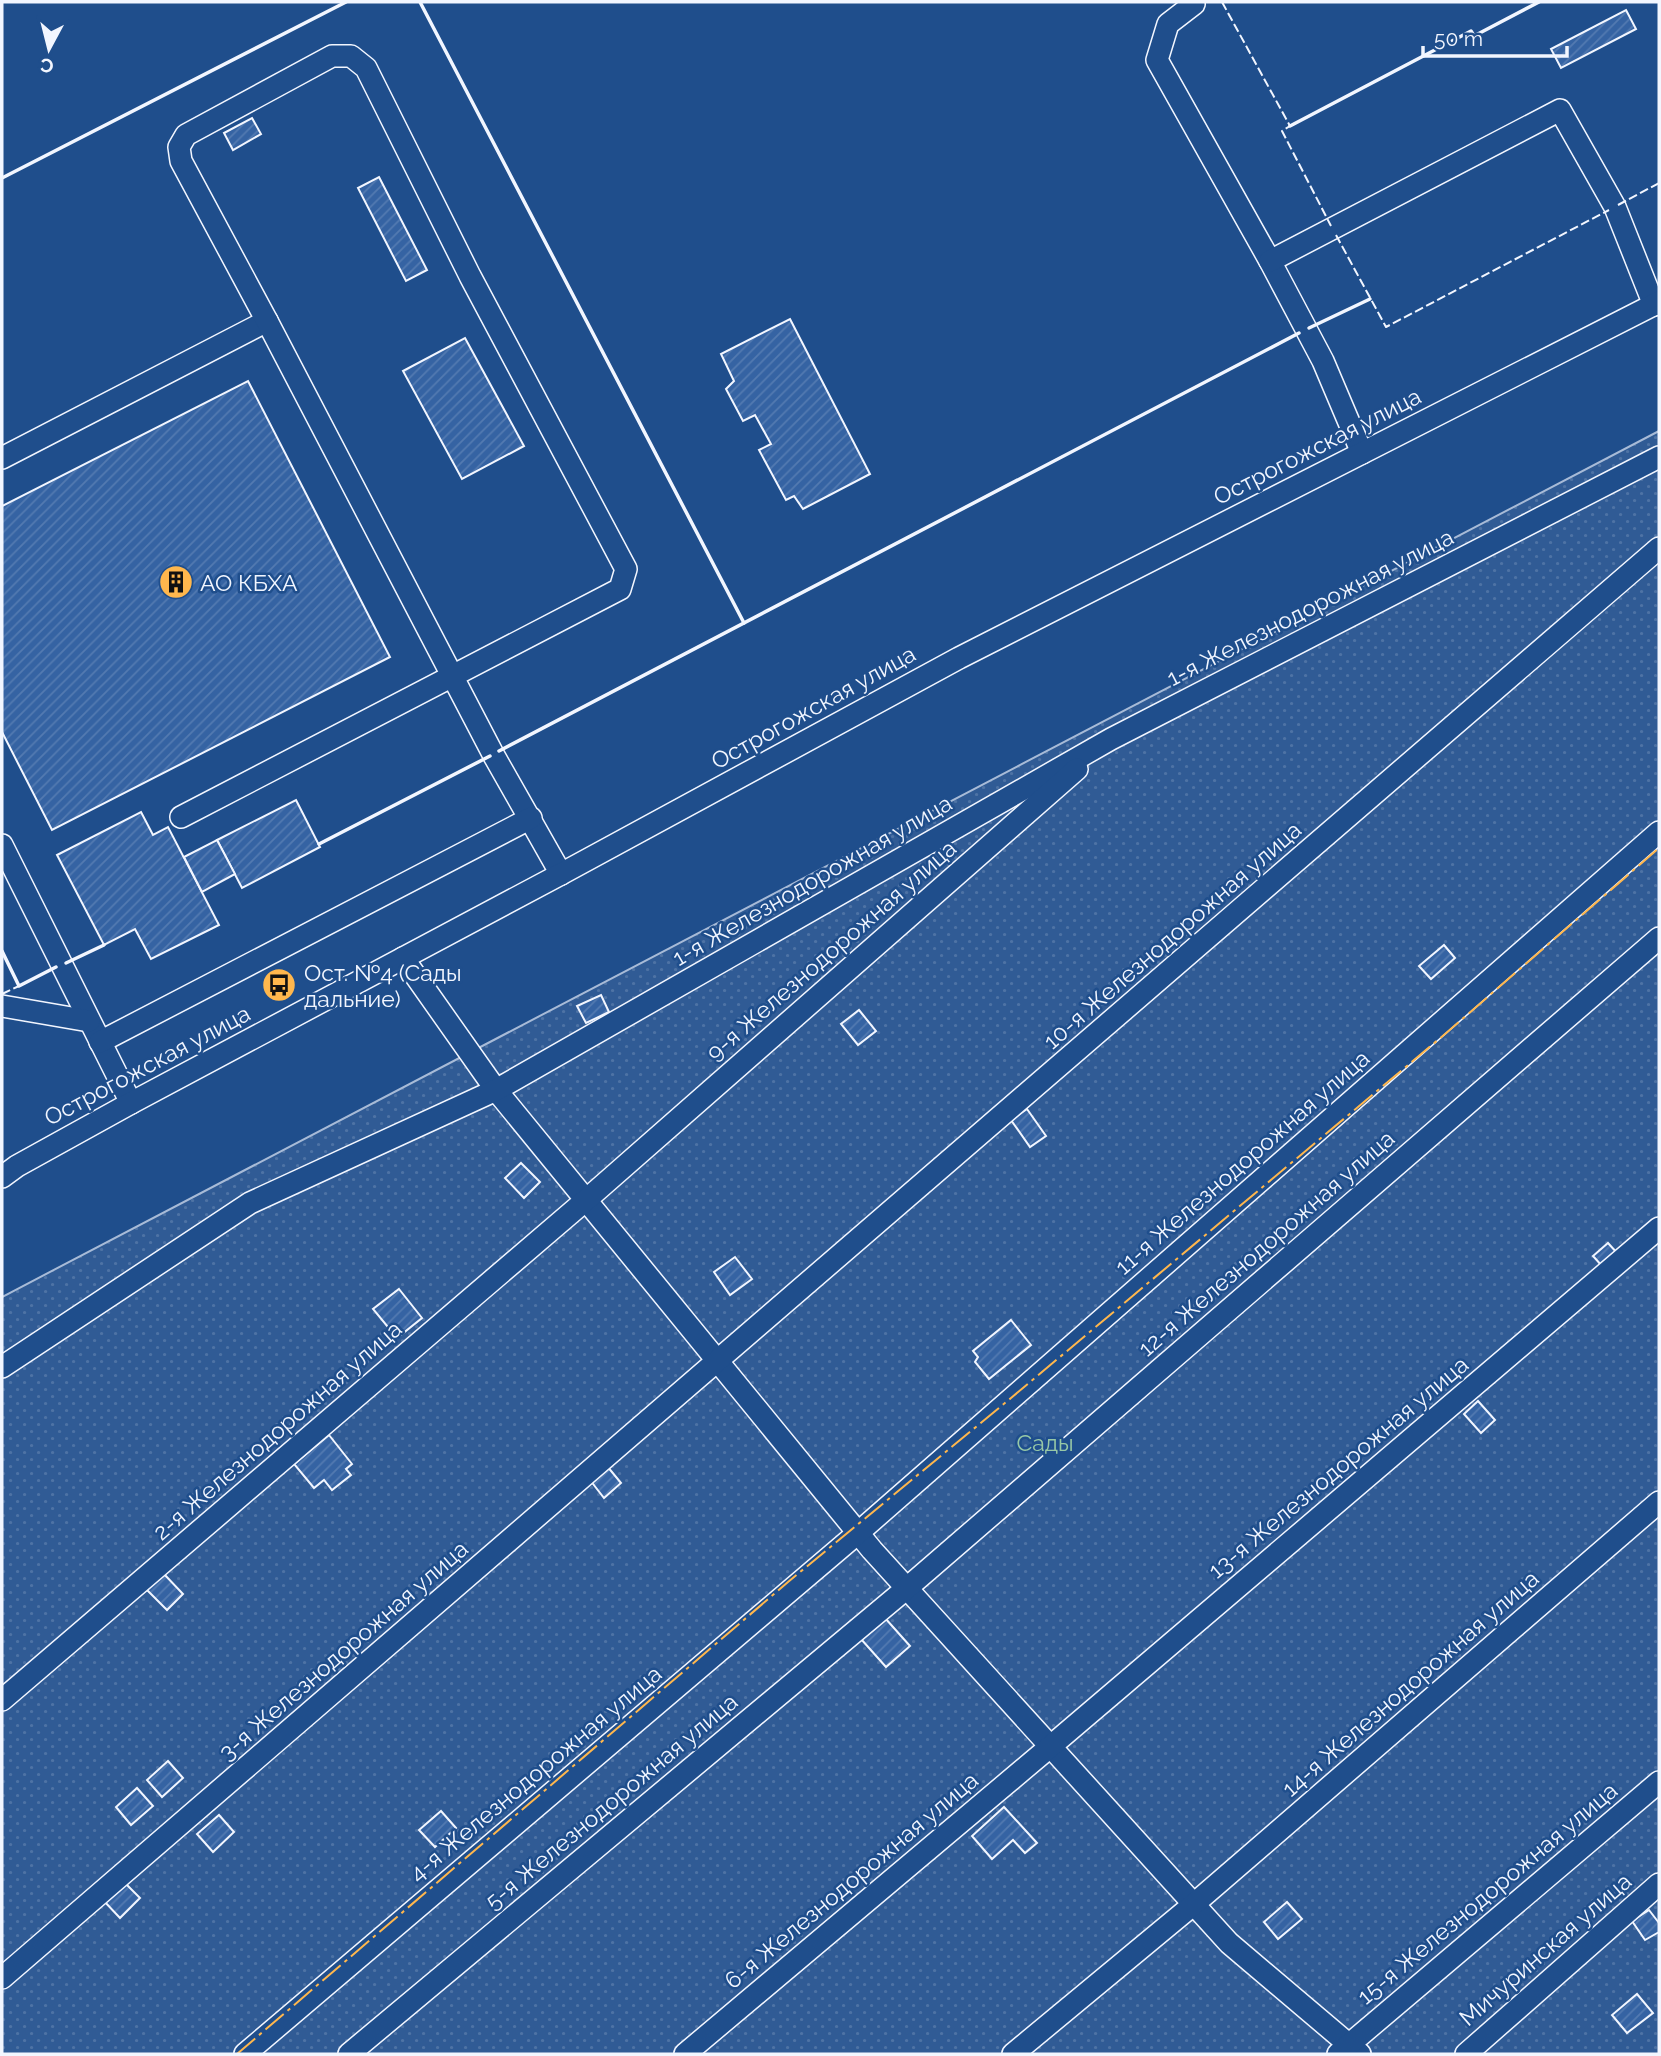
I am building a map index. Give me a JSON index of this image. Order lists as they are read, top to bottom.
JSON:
{
  "streets": {
    "street": [
      "Острогожская улица",
      "1-я Железнодорожная улица",
      "10-я Железнодорожная улица",
      "9-я Железнодорожная улица",
      "11-я Железнодорожная улица",
      "12-я Железнодорожная улица",
      "2-я Железнодорожная улица",
      "13-я Железнодорожная улица",
      "3-я Железнодорожная улица",
      "14-я Железнодорожная улица",
      "4-я Железнодорожная улица",
      "5-я Железнодорожная улица",
      "6-я Железнодорожная улица",
      "15-я Железнодорожная улица",
      "Мичуринская улица"
    ]
  },
  "crossings": [
    ["1-я Железнодорожная улица", "9-я Железнодорожная улица"],
    ["10-я Железнодорожная улица", "3-я Железнодорожная улица"],
    ["9-я Железнодорожная улица", "2-я Железнодорожная улица"],
    ["11-я Железнодорожная улица", "4-я Железнодорожная улица"],
    ["12-я Железнодорожная улица", "5-я Железнодорожная улица"],
    ["13-я Железнодорожная улица", "6-я Железнодорожная улица"]
  ],
  "parks": ["Сады"],
  "places": {
    "building": ["АО КБХА"],
    "bus stop": ["Ост. №4 (Сады дальние)"]
  },
  "scale_bar": "50 m",
  "north": "bottom"
}
